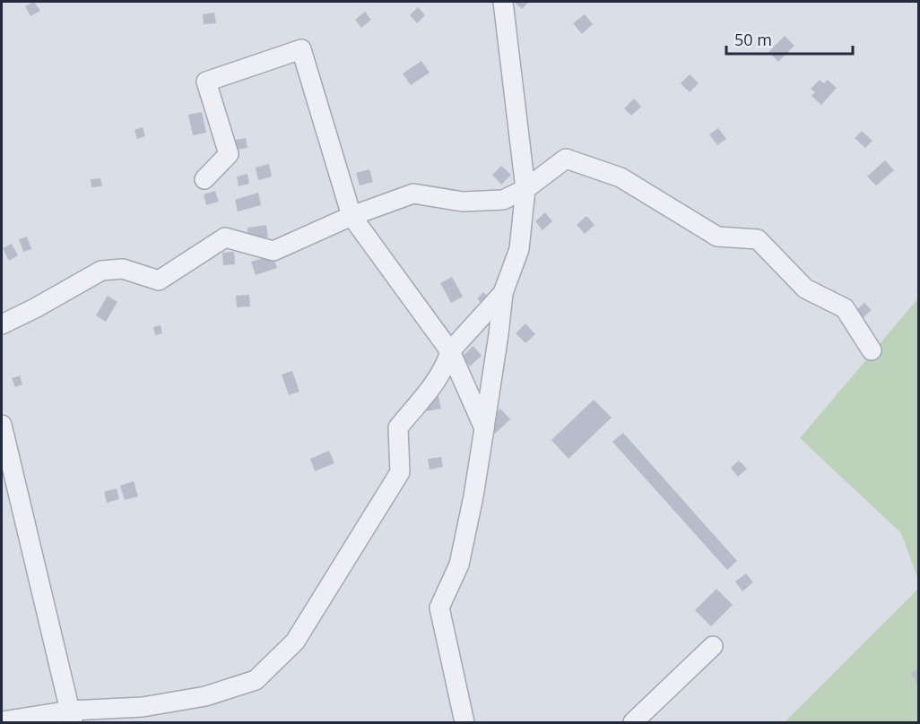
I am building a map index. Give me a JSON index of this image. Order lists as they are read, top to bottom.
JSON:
{
  "scale_bar": "50 m"
}
